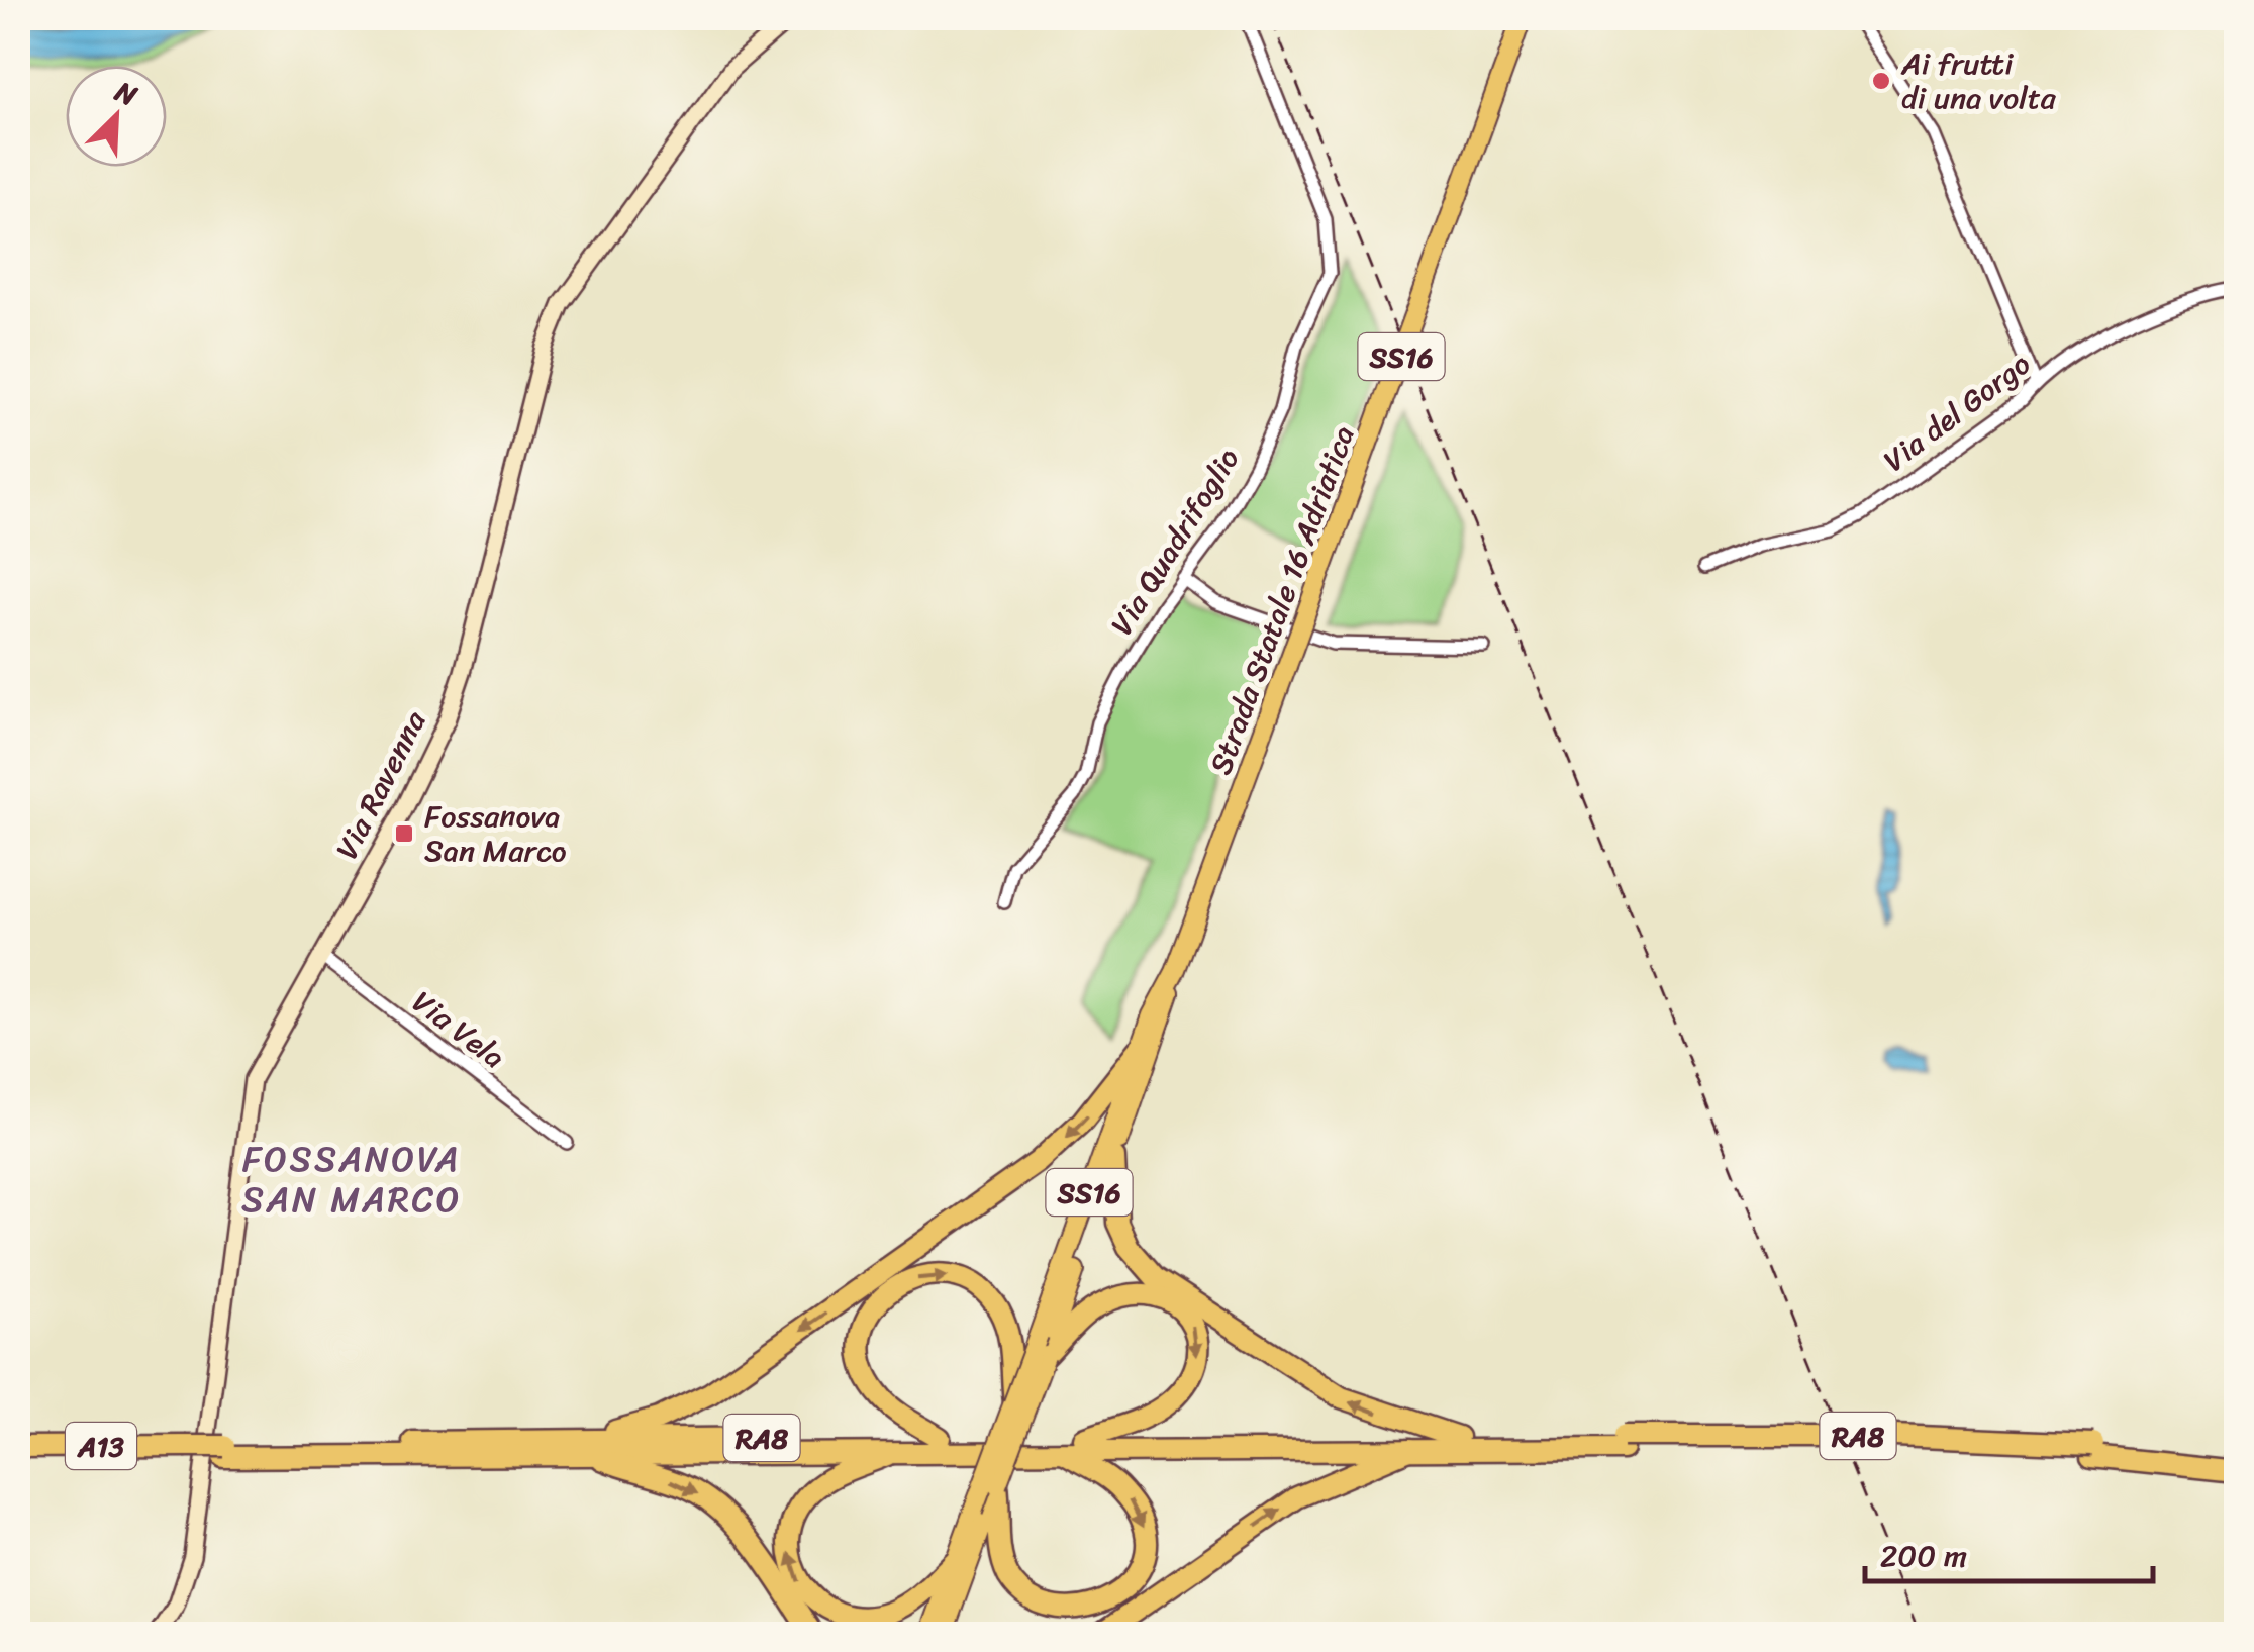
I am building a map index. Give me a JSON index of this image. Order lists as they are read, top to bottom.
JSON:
{
  "streets": {
    "highway": ["RA8", "A13"],
    "main road": ["SS16", "Strada Statale 16 Adriatica", "Via Ravenna"],
    "street": ["Via del Gorgo", "Via Quadrifoglio", "Via Vela"]
  },
  "crossings": [
    ["Via Ravenna", "Via Vela"],
    ["RA8", "A13"]
  ],
  "districts": ["FOSSANOVA SAN MARCO"],
  "places": {
    "other": ["Ai frutti di una volta"],
    "transit": ["Fossanova San Marco"]
  },
  "scale_bar": "200 m",
  "north": "top right"
}
